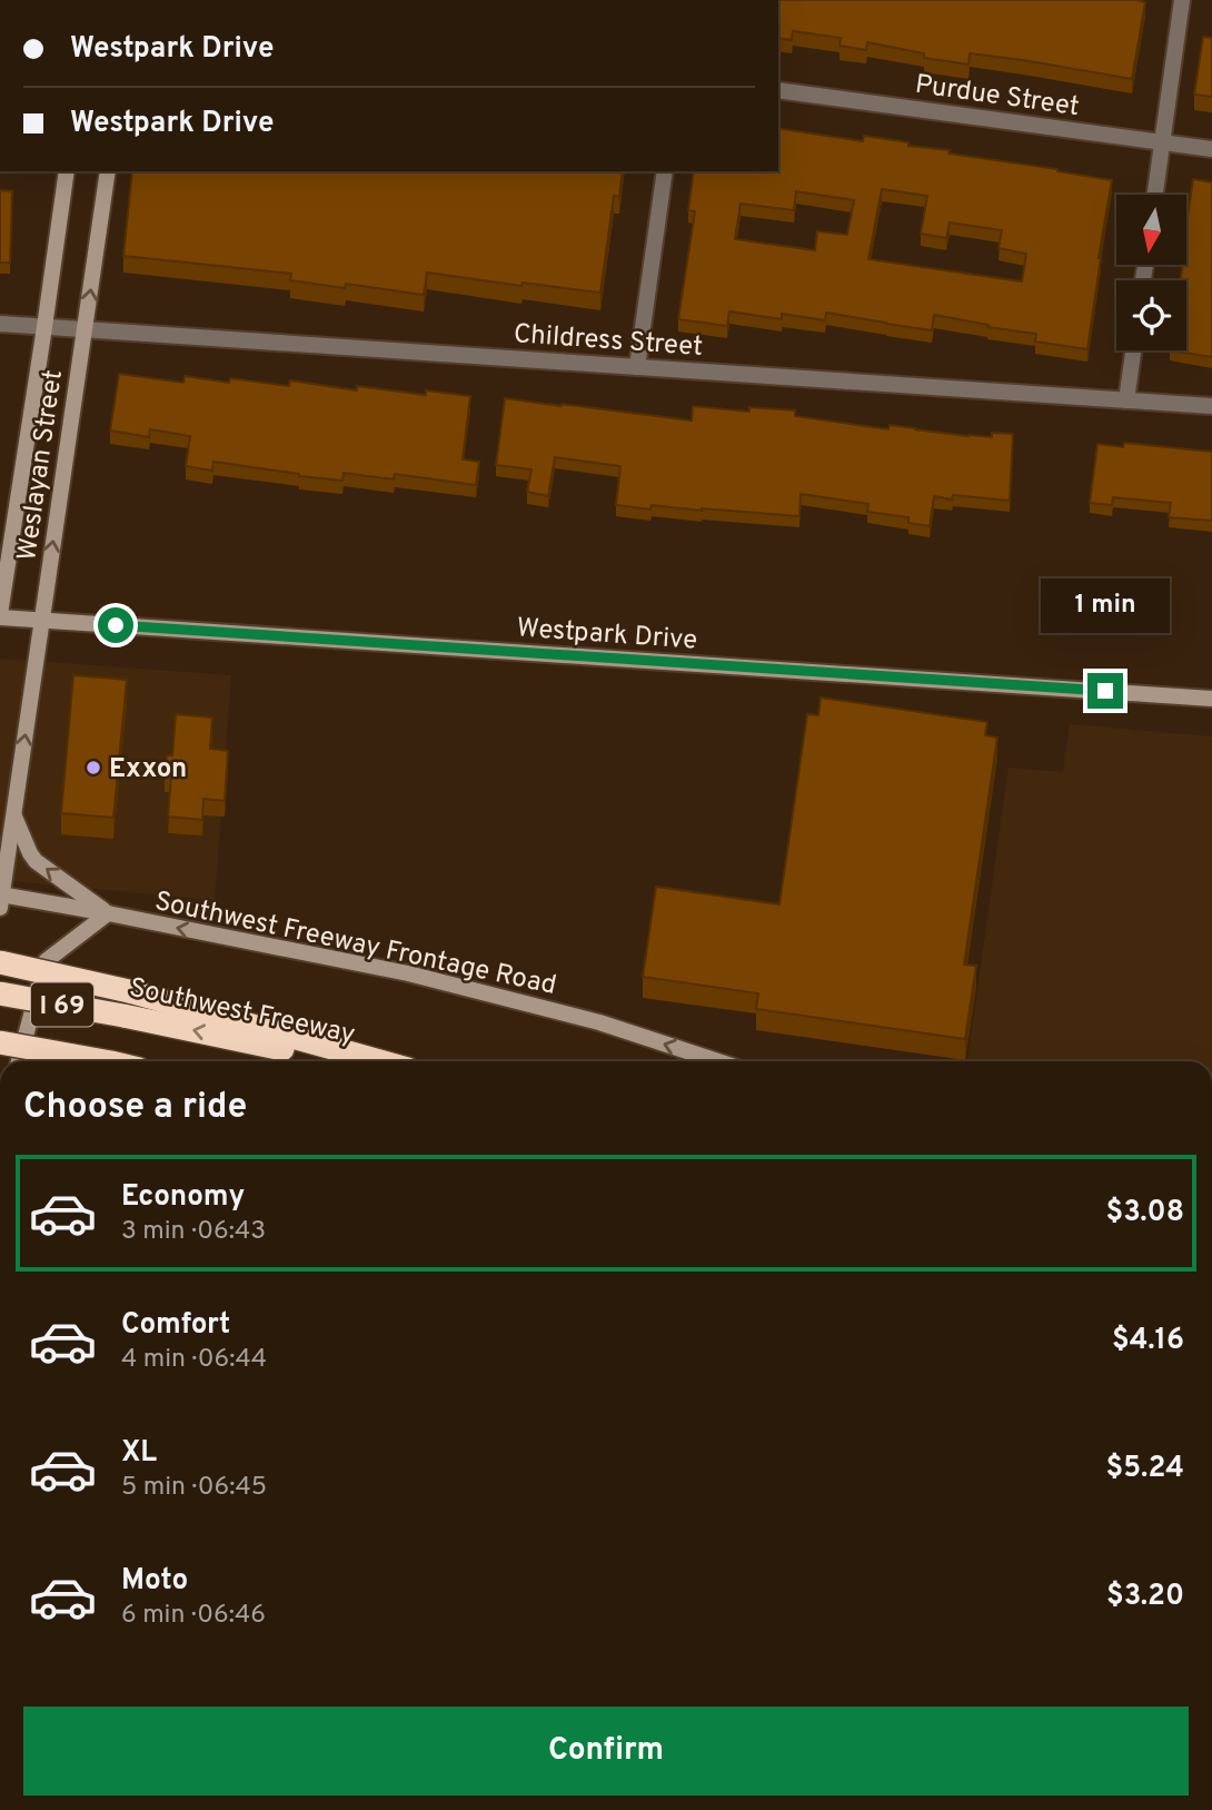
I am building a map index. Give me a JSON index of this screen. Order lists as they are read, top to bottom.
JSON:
{
  "streets": {
    "highway": ["I 69", "Southwest Freeway"],
    "main road": ["Weslayan Street", "Westpark Drive", "Southwest Freeway Frontage Road"],
    "street": ["Purdue Street", "Childress Street"]
  },
  "crossings": [
    ["Childress Street", "Weslayan Street"],
    ["Weslayan Street", "Westpark Drive"],
    ["Weslayan Street", "Southwest Freeway Frontage Road"]
  ],
  "one_way": ["Southwest Freeway Frontage Road"],
  "places": ["Exxon"],
  "north": "bottom",
  "page": {
    "banner": ["Westpark Drive", "Westpark Drive"],
    "bubble": "1 min",
    "heading": "Choose a ride",
    "list": [
      {
        "name": "Economy",
        "note": "3 min · 06:43",
        "value": "$3.08"
      },
      {
        "name": "Comfort",
        "note": "4 min · 06:44",
        "value": "$4.16"
      },
      {
        "name": "XL",
        "note": "5 min · 06:45",
        "value": "$5.24"
      },
      {
        "name": "Moto",
        "note": "6 min · 06:46",
        "value": "$3.20"
      }
    ],
    "buttons": "Confirm"
  }
}
